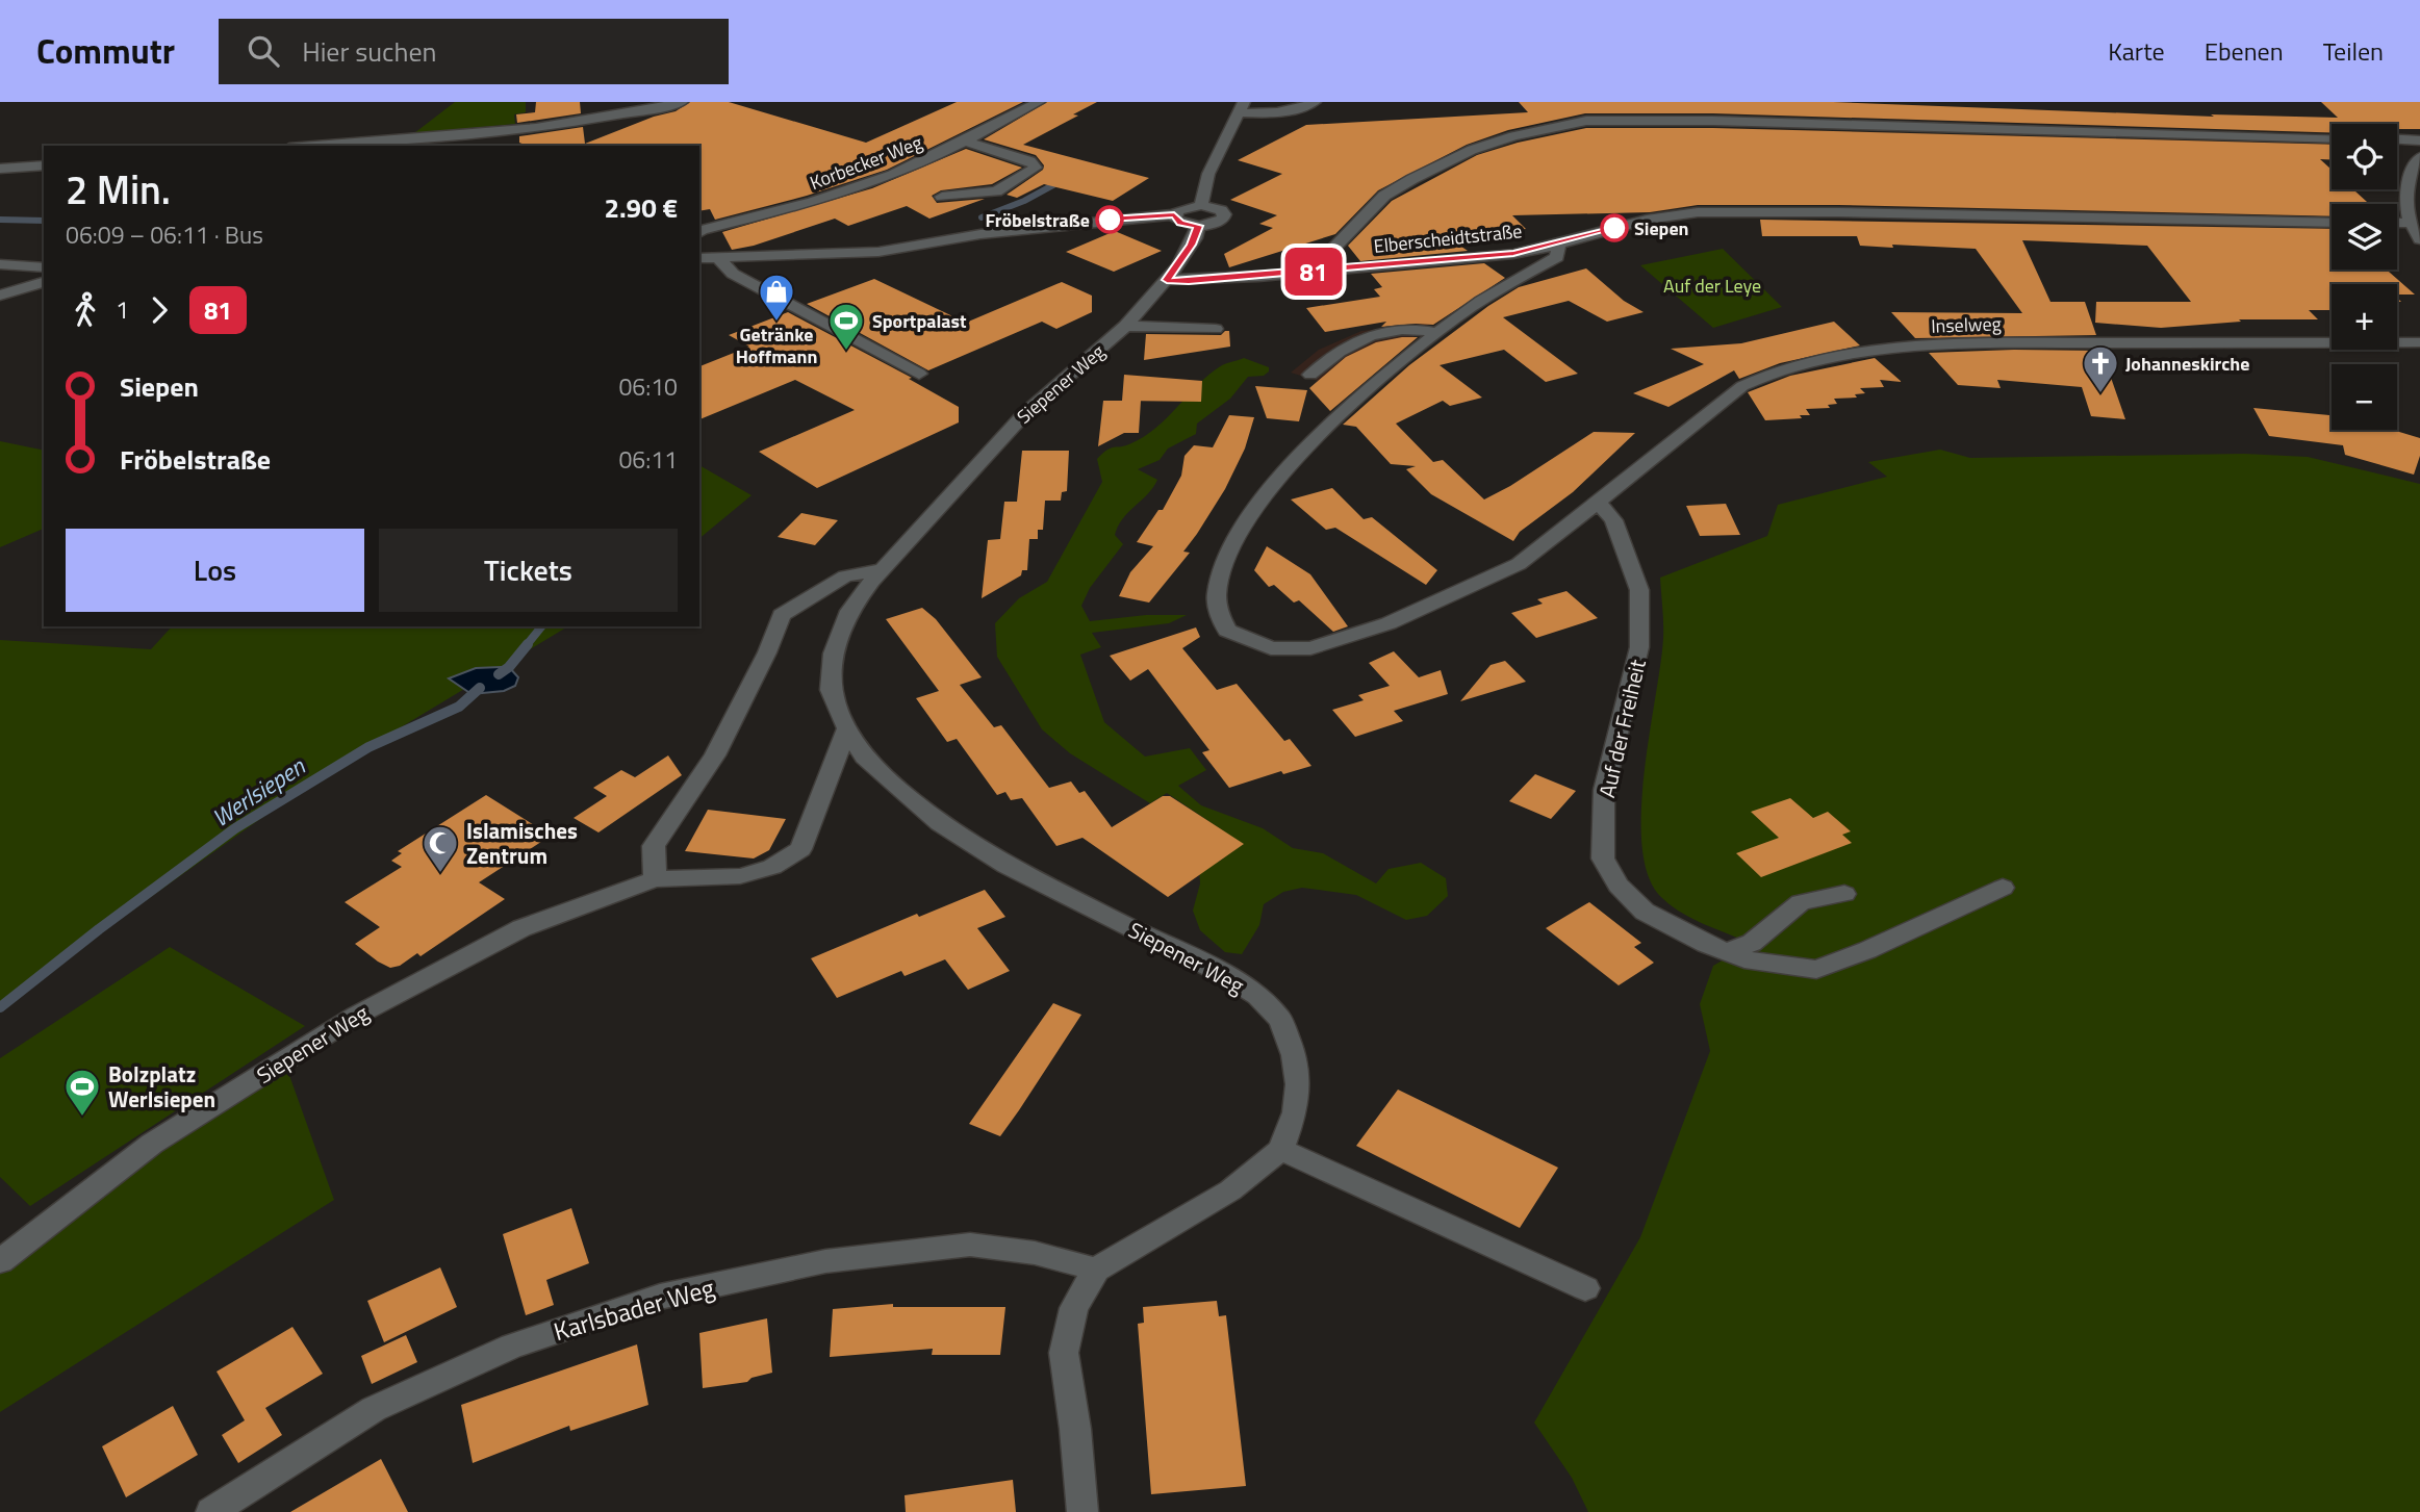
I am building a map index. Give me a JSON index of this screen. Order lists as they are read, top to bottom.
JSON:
{
  "streets": {
    "street": [
      "Korbecker Weg",
      "Elberscheidtstraße",
      "Inselweg",
      "Siepener Weg",
      "Auf der Freiheit",
      "Karlsbader Weg"
    ]
  },
  "crossings": [
    ["Elberscheidtstraße", "Siepener Weg"],
    ["Inselweg", "Auf der Freiheit"]
  ],
  "water": ["Werlsiepen"],
  "parks": ["Auf der Leye"],
  "places": {
    "other": ["Fröbelstraße", "Siepen"],
    "shop": ["Getränke Hoffmann"],
    "sports": ["Sportpalast", "Bolzplatz Werlsiepen"],
    "church": ["Johanneskirche"],
    "mosque": ["Islamisches Zentrum"]
  },
  "lines": ["bus line 81"],
  "page": {
    "header": "Commutr",
    "search": "Hier suchen",
    "nav": ["Karte", "Ebenen", "Teilen"],
    "on_map": "81",
    "map_buttons": ["+", "−"],
    "heading": ["2 Min.", "06:09 – 06:11 · Bus", "2.90 €"],
    "legs": ["1", "81"],
    "list": [
      {
        "name": "Siepen",
        "value": "06:10"
      },
      {
        "name": "Fröbelstraße",
        "value": "06:11"
      }
    ],
    "buttons": ["Los", "Tickets"]
  }
}
